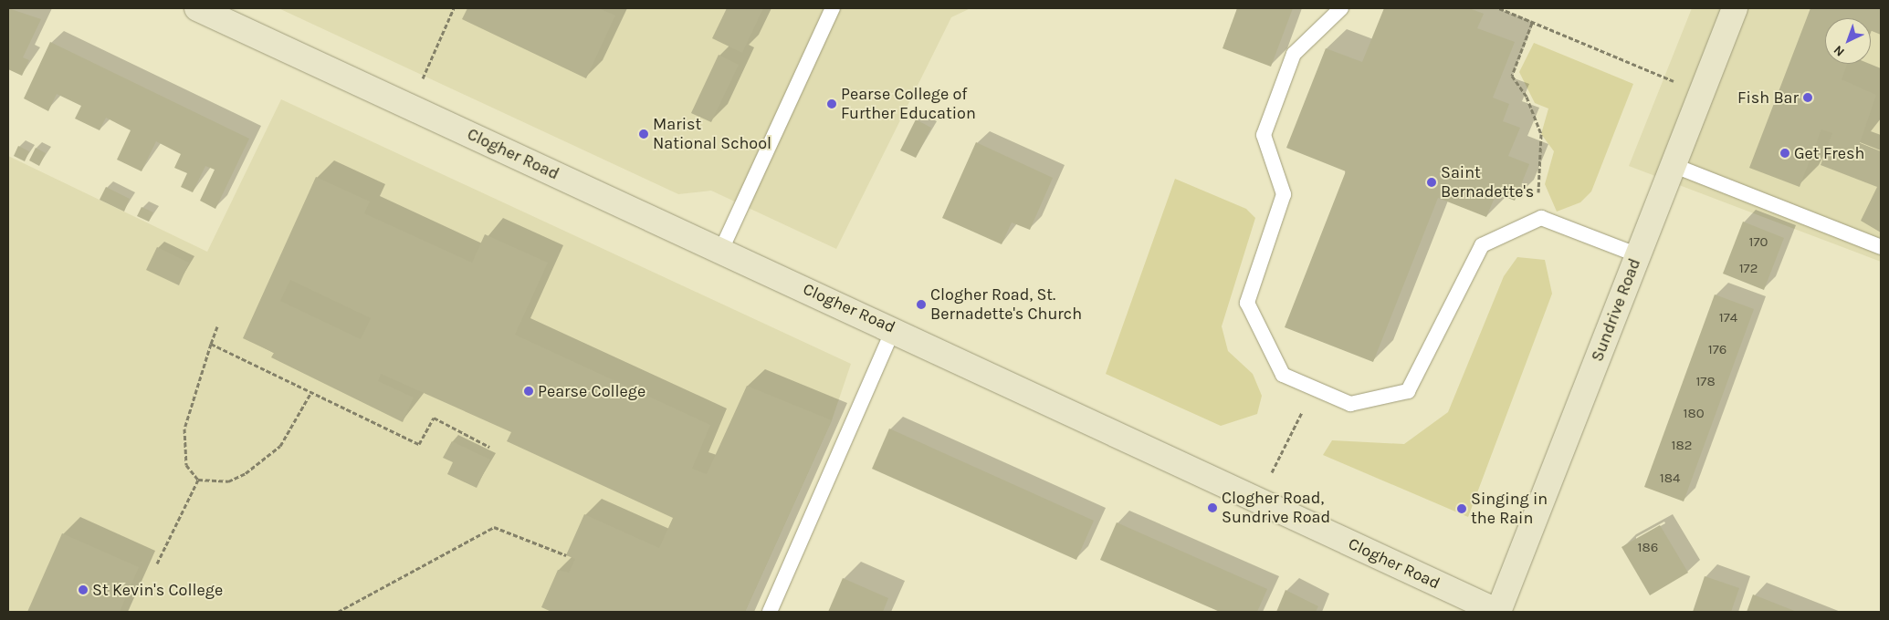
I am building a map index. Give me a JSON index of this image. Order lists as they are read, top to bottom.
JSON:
{
  "streets": {
    "street": ["Clogher Road", "Sundrive Road"]
  },
  "crossings": [
    ["Clogher Road", "Sundrive Road"]
  ],
  "places": [
    "Fish Bar",
    "Pearse College of Further Education",
    "Marist National School",
    "Get Fresh",
    "Saint Bernadette's",
    "Clogher Road, St. Bernadette's Church",
    "Pearse College",
    "Clogher Road, Sundrive Road",
    "Singing in the Rain",
    "St Kevin's College"
  ],
  "house_numbers": [
    "170",
    "172",
    "174",
    "176",
    "178",
    "180",
    "182",
    "184",
    "186"
  ],
  "north": "bottom left"
}
